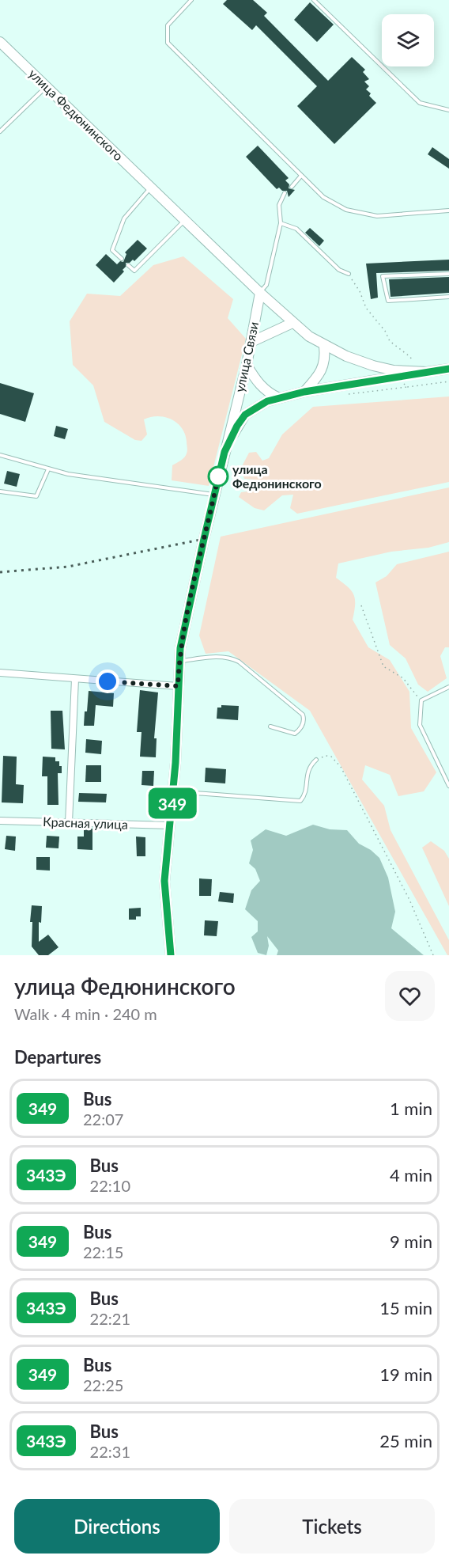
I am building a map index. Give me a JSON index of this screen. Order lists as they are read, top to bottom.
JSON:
{
  "streets": {
    "main road": ["улица Федюнинского", "улица Связи"],
    "street": ["Красная улица"]
  },
  "crossings": [
    ["улица Федюнинского", "улица Связи"],
    ["улица Связи", "Красная улица"]
  ],
  "places": ["улица Федюнинского"],
  "lines": ["bus line 349"],
  "page": {
    "on_map": "349",
    "heading": [
      ["улица Федюнинского", "Walk · 4 min · 240 m"],
      "Departures"
    ],
    "list": [
      {
        "mark": "349",
        "name": "Bus",
        "note": "22:07",
        "value": "1 min"
      },
      {
        "mark": "343Э",
        "name": "Bus",
        "note": "22:10",
        "value": "4 min"
      },
      {
        "mark": "349",
        "name": "Bus",
        "note": "22:15",
        "value": "9 min"
      },
      {
        "mark": "343Э",
        "name": "Bus",
        "note": "22:21",
        "value": "15 min"
      },
      {
        "mark": "349",
        "name": "Bus",
        "note": "22:25",
        "value": "19 min"
      },
      {
        "mark": "343Э",
        "name": "Bus",
        "note": "22:31",
        "value": "25 min"
      }
    ],
    "buttons": ["Directions", "Tickets"]
  }
}
